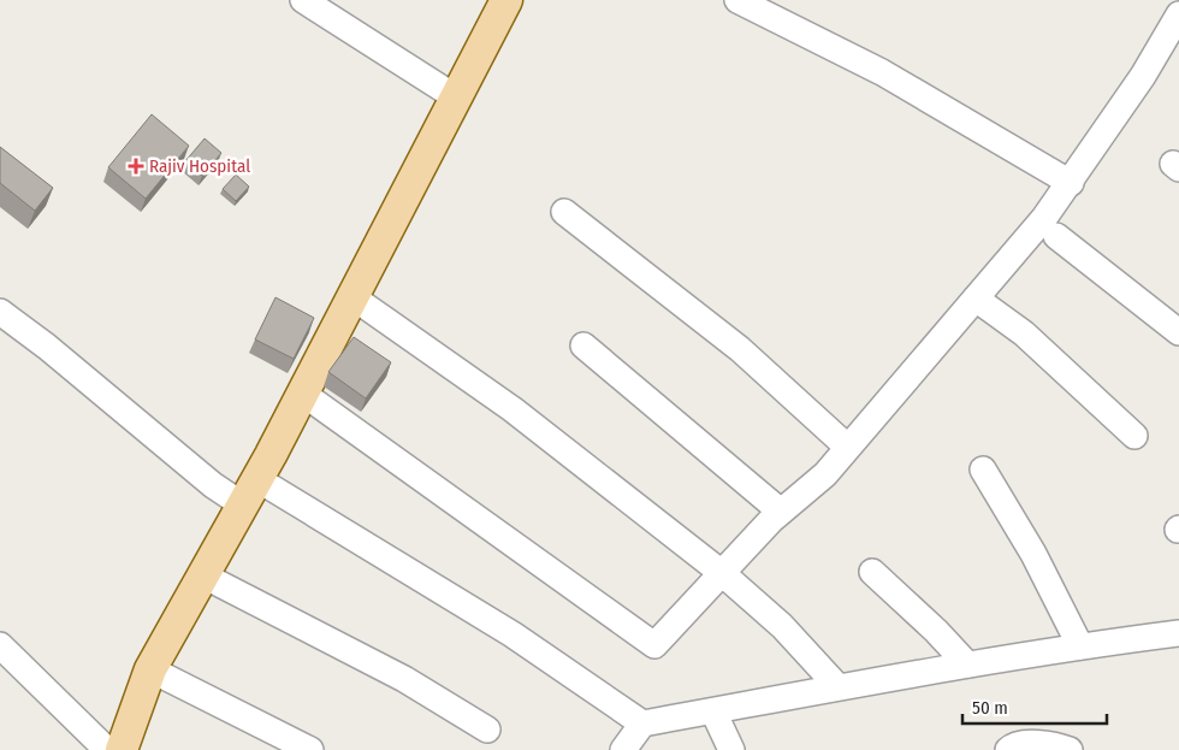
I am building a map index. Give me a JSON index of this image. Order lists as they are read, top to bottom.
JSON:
{
  "places": {
    "health": ["Rajiv Hospital"]
  },
  "scale_bar": "50 m"
}
